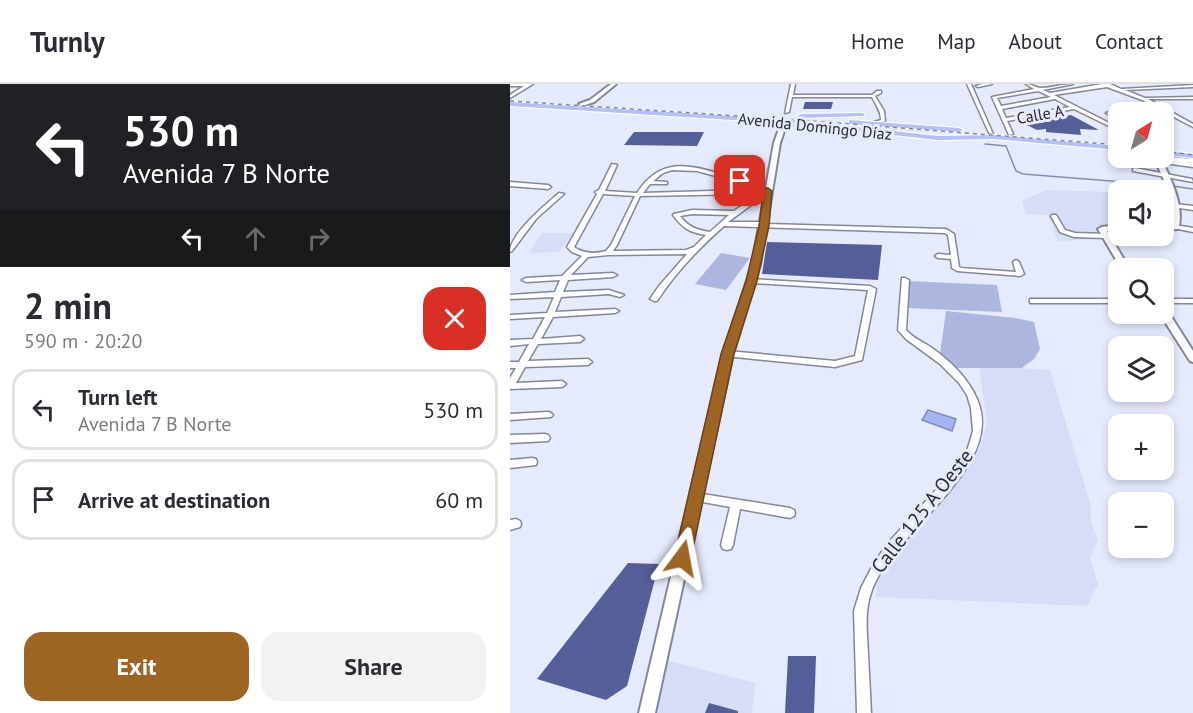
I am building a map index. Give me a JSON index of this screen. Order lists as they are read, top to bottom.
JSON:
{
  "streets": {
    "main road": ["Avenida Domingo Díaz"],
    "street": ["Calle A", "Calle 125 A Oeste"]
  },
  "north": "top right",
  "page": {
    "header": "Turnly",
    "nav": [
      "Home",
      "Map",
      "About",
      "Contact"
    ],
    "turn": ["530 m", "Avenida 7 B Norte"],
    "map_buttons": ["+", "−"],
    "heading": ["2 min", "590 m · 20:20"],
    "list": [
      {
        "name": "Turn left",
        "note": "Avenida 7 B Norte",
        "value": "530 m"
      },
      {
        "name": "Arrive at destination",
        "value": "60 m"
      }
    ],
    "buttons": ["Exit", "Share"]
  }
}
